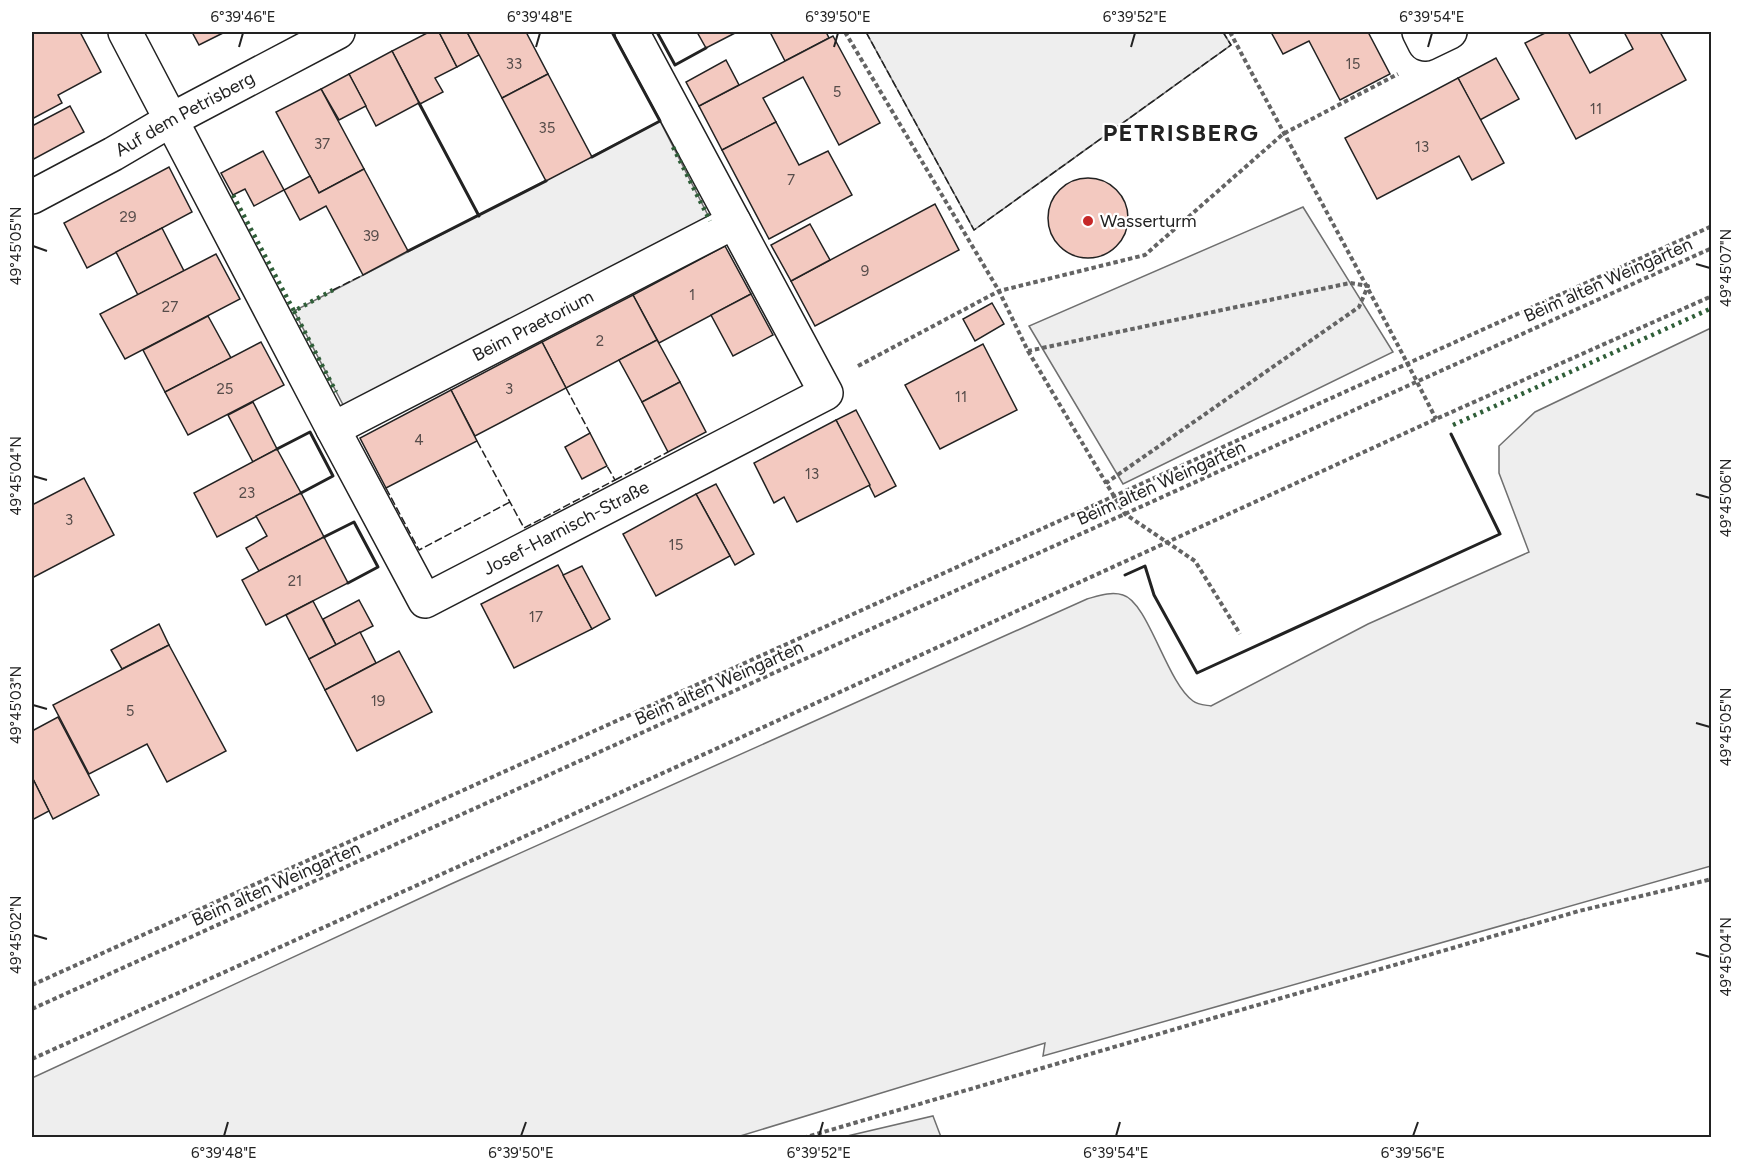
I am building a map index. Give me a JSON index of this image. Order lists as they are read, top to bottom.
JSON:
{
  "streets": {
    "street": ["Auf dem Petrisberg", "Beim Praetorium", "Josef-Harnisch-Straße"],
    "path": ["Beim alten Weingarten"]
  },
  "crossings": [
    ["Auf dem Petrisberg", "Josef-Harnisch-Straße"],
    ["Beim Praetorium", "Josef-Harnisch-Straße"]
  ],
  "districts": ["PETRISBERG"],
  "places": ["Wasserturm"],
  "house_numbers": [
    "33",
    "15",
    "5",
    "11",
    "35",
    "37",
    "13",
    "7",
    "29",
    "39",
    "9",
    "1",
    "27",
    "2",
    "25",
    "3",
    "11",
    "4",
    "13",
    "23",
    "3",
    "15",
    "21",
    "17",
    "19",
    "5"
  ],
  "coordinates": [
    "6°39'46\"E",
    "6°39'48\"E",
    "6°39'50\"E",
    "6°39'52\"E",
    "6°39'54\"E",
    "49°45'05\"N",
    "49°45'07\"N",
    "49°45'04\"N",
    "49°45'06\"N",
    "49°45'03\"N",
    "49°45'02\"N",
    "6°39'56\"E"
  ]
}
